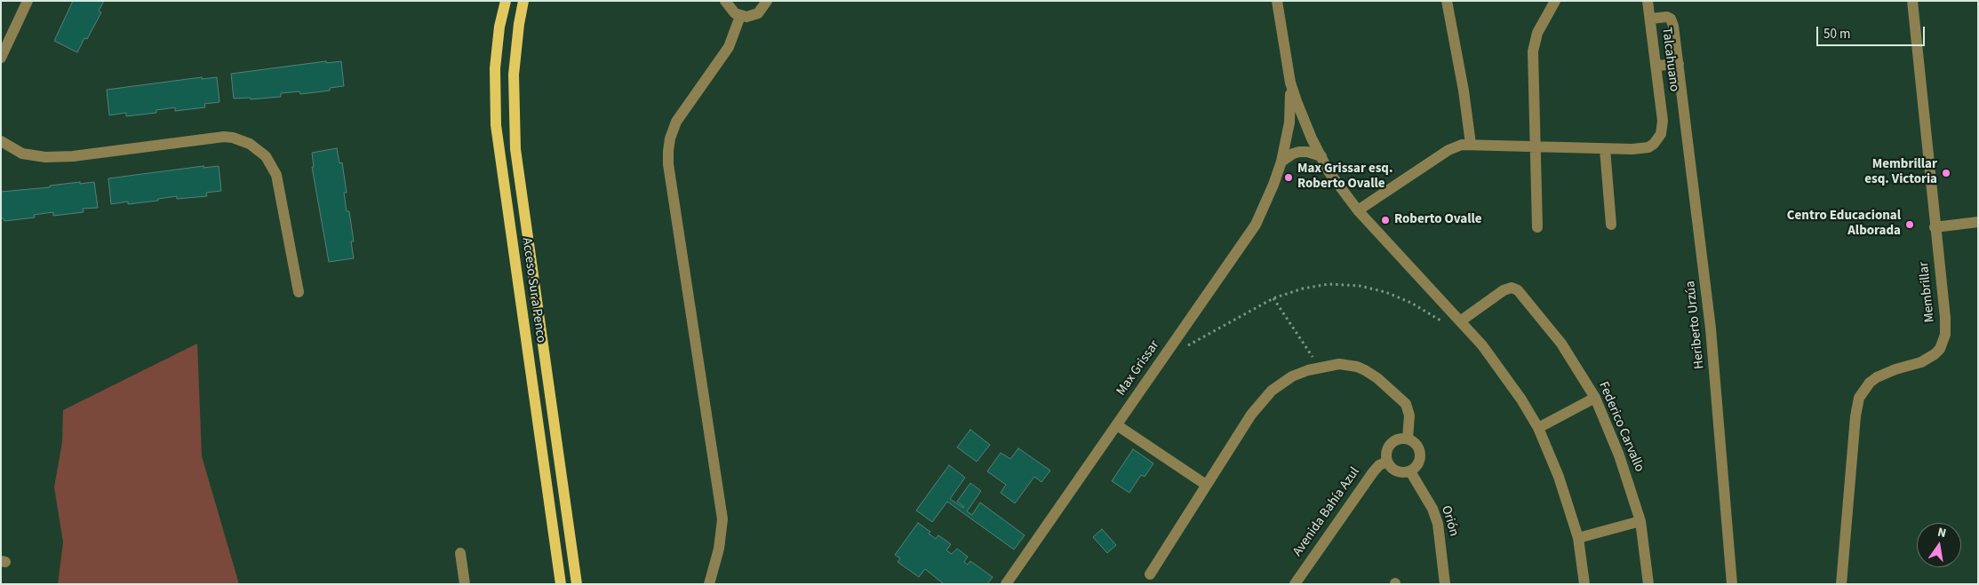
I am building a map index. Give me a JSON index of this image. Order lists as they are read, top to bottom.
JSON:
{
  "streets": {
    "main road": ["Acceso Sur a Penco"],
    "street": [
      "Talcahuano",
      "Membrillar",
      "Heriberto Urzúa",
      "Max Grissar",
      "Federico Carvallo",
      "Avenida Bahía Azul",
      "Orión"
    ]
  },
  "crossings": [
    ["Talcahuano", "Heriberto Urzúa"],
    ["Avenida Bahía Azul", "Orión"]
  ],
  "places": [
    "Membrillar esq. Victoria",
    "Max Grissar esq. Roberto Ovalle",
    "Roberto Ovalle",
    "Centro Educacional Alborada"
  ],
  "scale_bar": "50 m",
  "north": "top"
}
